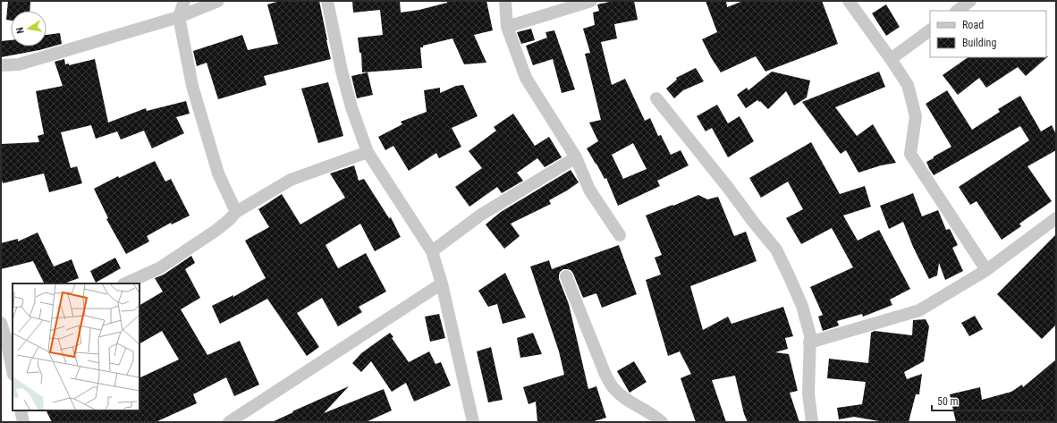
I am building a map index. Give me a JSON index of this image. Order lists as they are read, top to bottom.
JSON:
{
  "legend": ["Road", "Building"],
  "scale_bar": "50 m",
  "north": "left"
}
